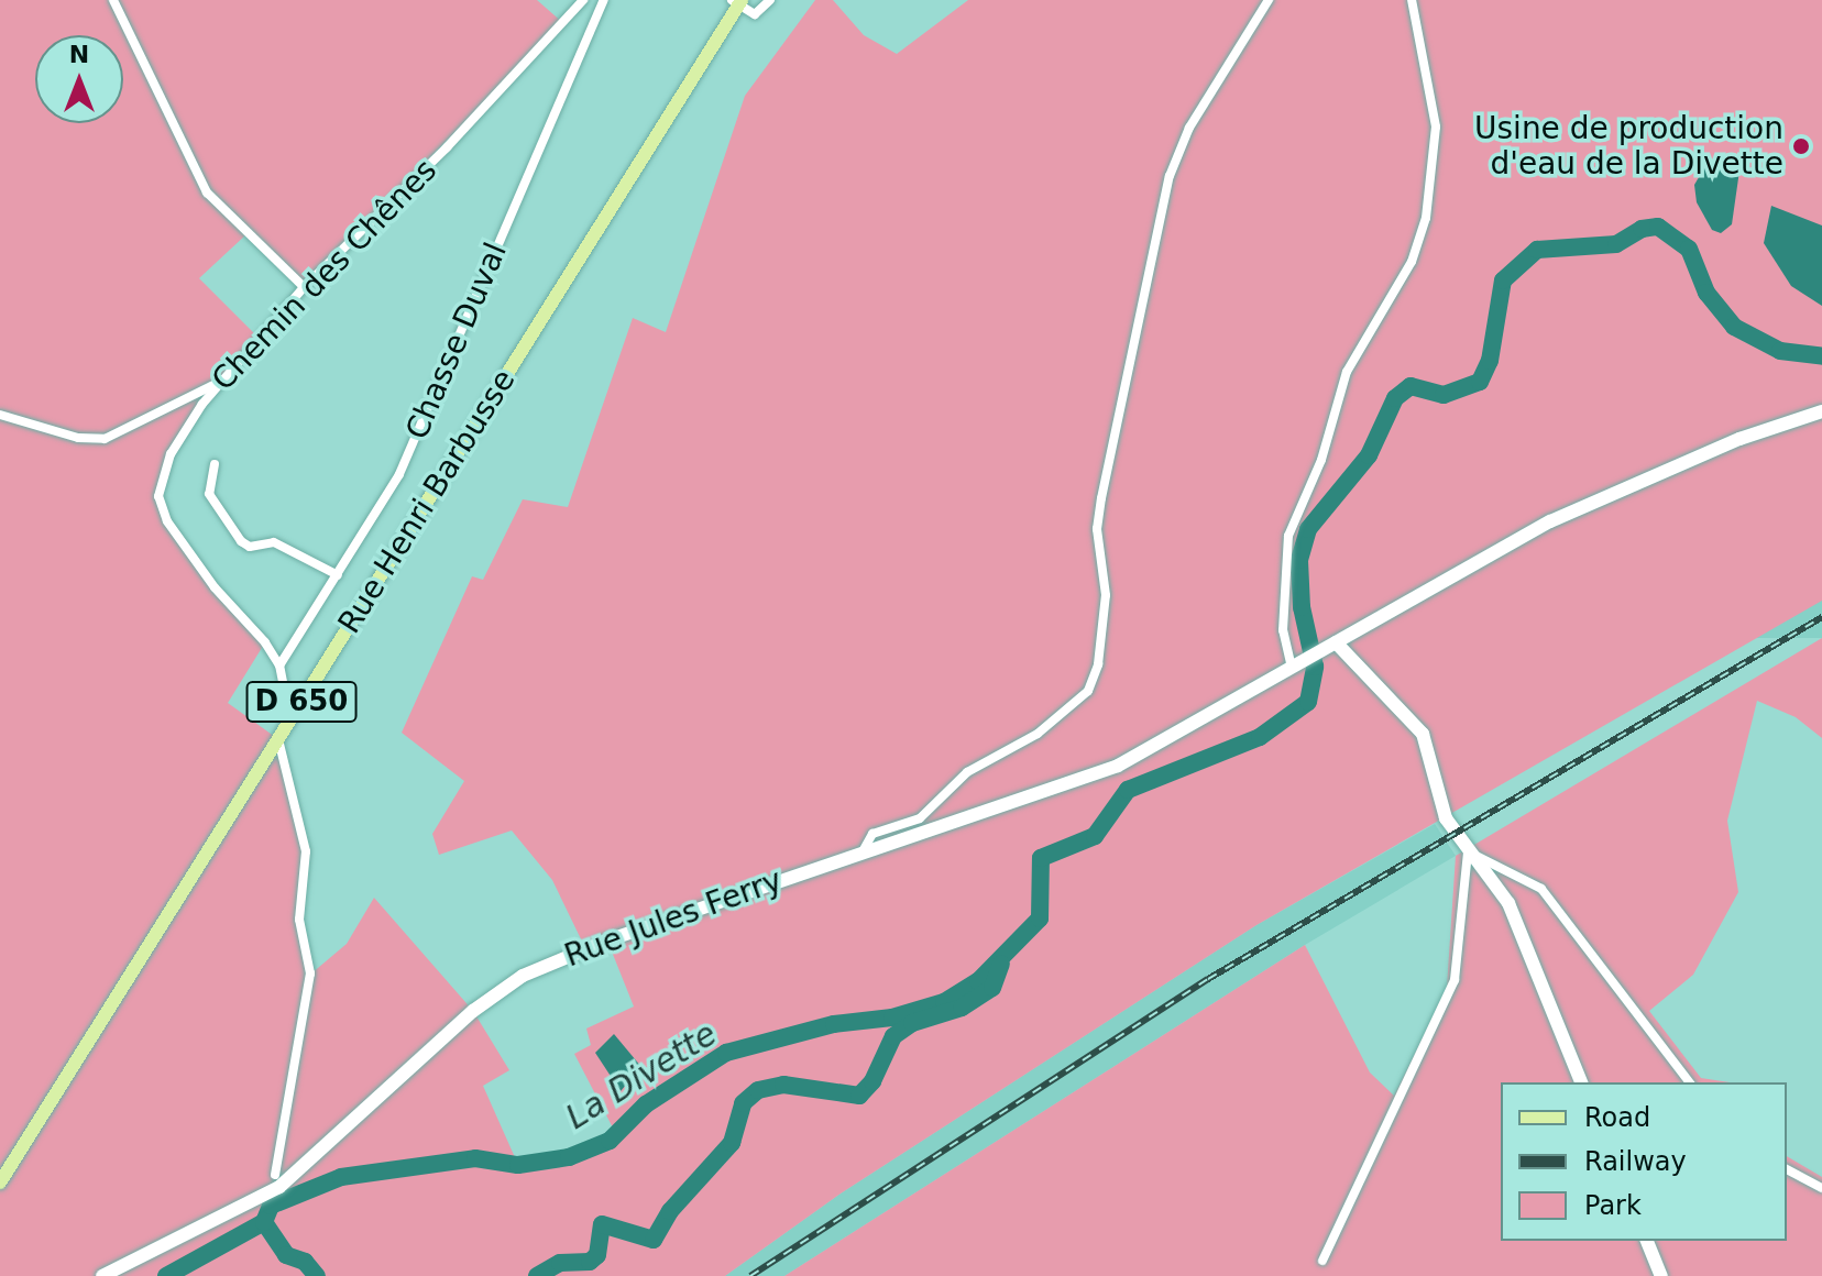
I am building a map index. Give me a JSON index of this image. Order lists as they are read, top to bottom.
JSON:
{
  "streets": {
    "main road": ["Rue Henri Barbusse", "D 650", "Rue Jules Ferry"],
    "street": ["Chemin des Chênes", "Chasse Duval"]
  },
  "crossings": [
    ["Chemin des Chênes", "Chasse Duval"],
    ["Chemin des Chênes", "Rue Henri Barbusse"]
  ],
  "water": ["La Divette"],
  "places": ["Usine de production d'eau de la Divette"],
  "legend": ["Road", "Railway", "Park"],
  "north": "top"
}
